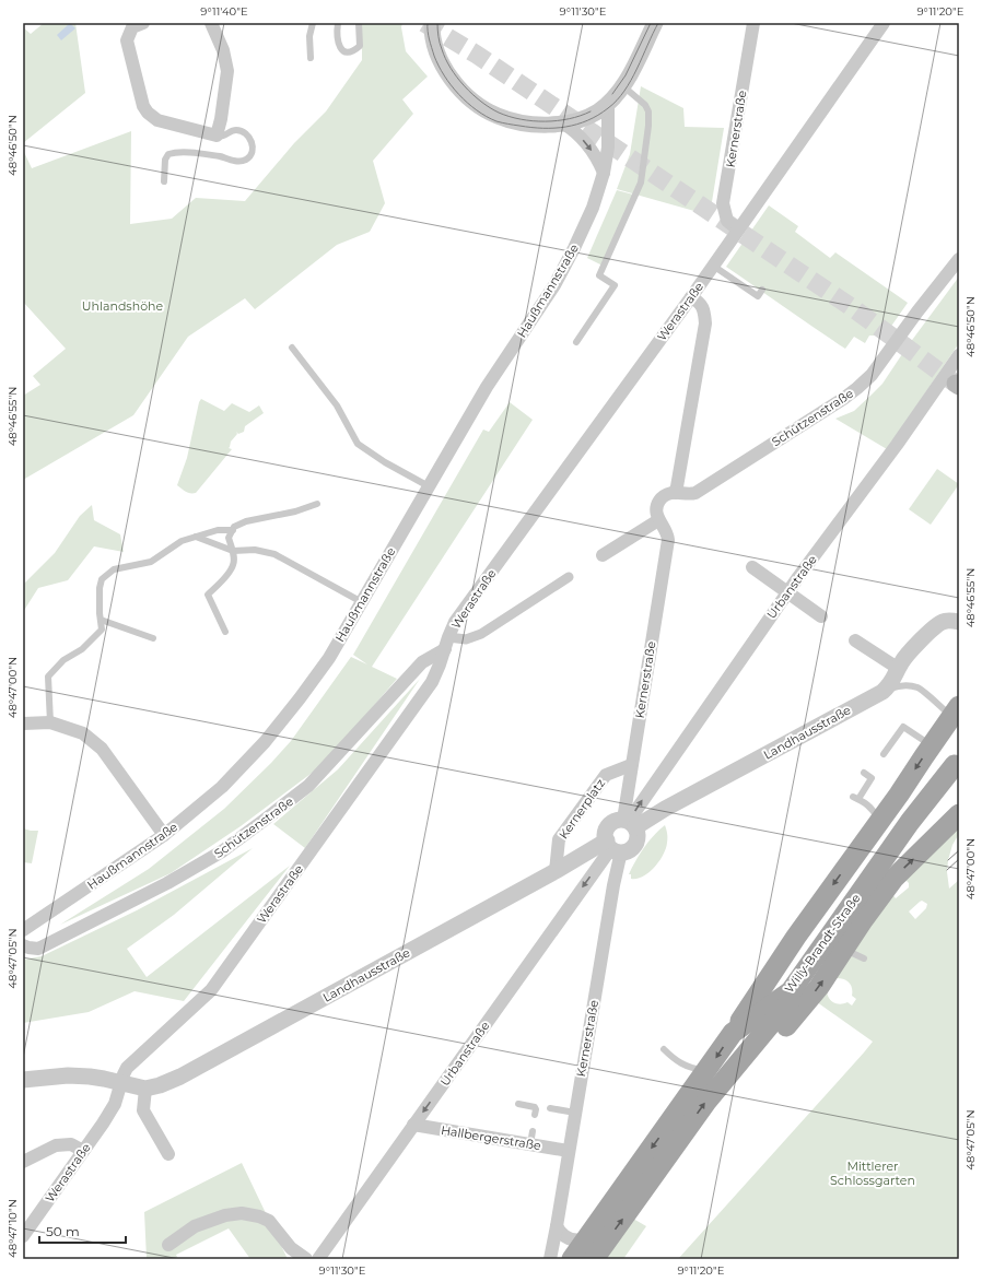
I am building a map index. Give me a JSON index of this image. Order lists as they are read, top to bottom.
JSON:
{
  "streets": {
    "main road": ["Willy-Brandt-Straße"],
    "street": [
      "Kernerstraße",
      "Haußmannstraße",
      "Werastraße",
      "Schützenstraße",
      "Urbanstraße",
      "Landhausstraße",
      "Kernerplatz",
      "Hallbergerstraße"
    ]
  },
  "crossings": [
    ["Kernerstraße", "Werastraße"],
    ["Kernerstraße", "Urbanstraße"],
    ["Kernerstraße", "Landhausstraße"],
    ["Kernerstraße", "Kernerplatz"],
    ["Kernerstraße", "Hallbergerstraße"],
    ["Werastraße", "Schützenstraße"],
    ["Werastraße", "Landhausstraße"],
    ["Urbanstraße", "Landhausstraße"],
    ["Urbanstraße", "Hallbergerstraße"],
    ["Landhausstraße", "Kernerplatz"]
  ],
  "parks": ["Uhlandshöhe", "Mittlerer Schlossgarten"],
  "scale_bar": "50 m",
  "coordinates": [
    "9°11'40\"E",
    "9°11'30\"E",
    "9°11'20\"E",
    "48°46'50\"N",
    "48°46'55\"N",
    "48°47'00\"N",
    "48°47'05\"N",
    "48°47'10\"N"
  ]
}
